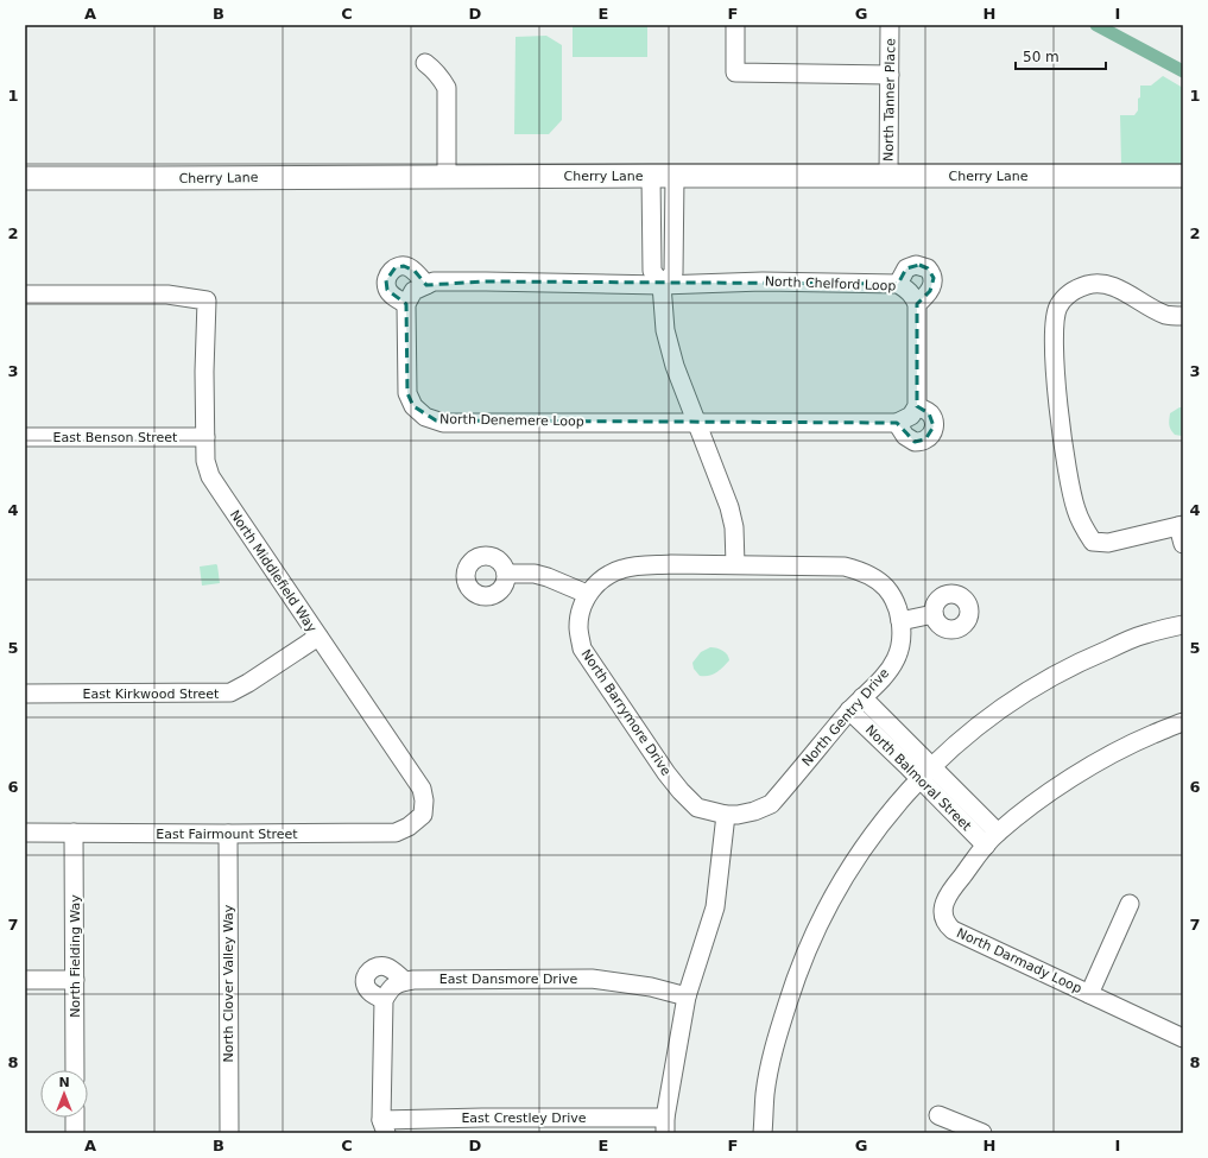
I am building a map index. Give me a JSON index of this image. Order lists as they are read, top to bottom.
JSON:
{
  "streets": {
    "main road": ["Cherry Lane"],
    "street": [
      "North Tanner Place",
      "North Chelford Loop",
      "North Denemere Loop",
      "East Benson Street",
      "North Middlefield Way",
      "East Kirkwood Street",
      "North Barrymore Drive",
      "North Gentry Drive",
      "North Balmoral Street",
      "East Fairmount Street",
      "North Fielding Way",
      "North Darmady Loop",
      "East Dansmore Drive",
      "North Clover Valley Way",
      "East Crestley Drive"
    ]
  },
  "crossings": [
    ["North Tanner Place", "Cherry Lane"],
    ["East Benson Street", "North Middlefield Way"],
    ["North Middlefield Way", "East Kirkwood Street"],
    ["North Middlefield Way", "East Fairmount Street"],
    ["North Barrymore Drive", "North Gentry Drive"],
    ["North Gentry Drive", "North Balmoral Street"],
    ["North Balmoral Street", "North Darmady Loop"],
    ["East Fairmount Street", "North Fielding Way"],
    ["East Fairmount Street", "North Clover Valley Way"]
  ],
  "scale_bar": "50 m",
  "north": "top",
  "grid": {
    "columns": [
      "A",
      "B",
      "C",
      "D",
      "E",
      "F",
      "G",
      "H",
      "I"
    ],
    "rows": [
      "1",
      "2",
      "3",
      "4",
      "5",
      "6",
      "7",
      "8"
    ]
  }
}
